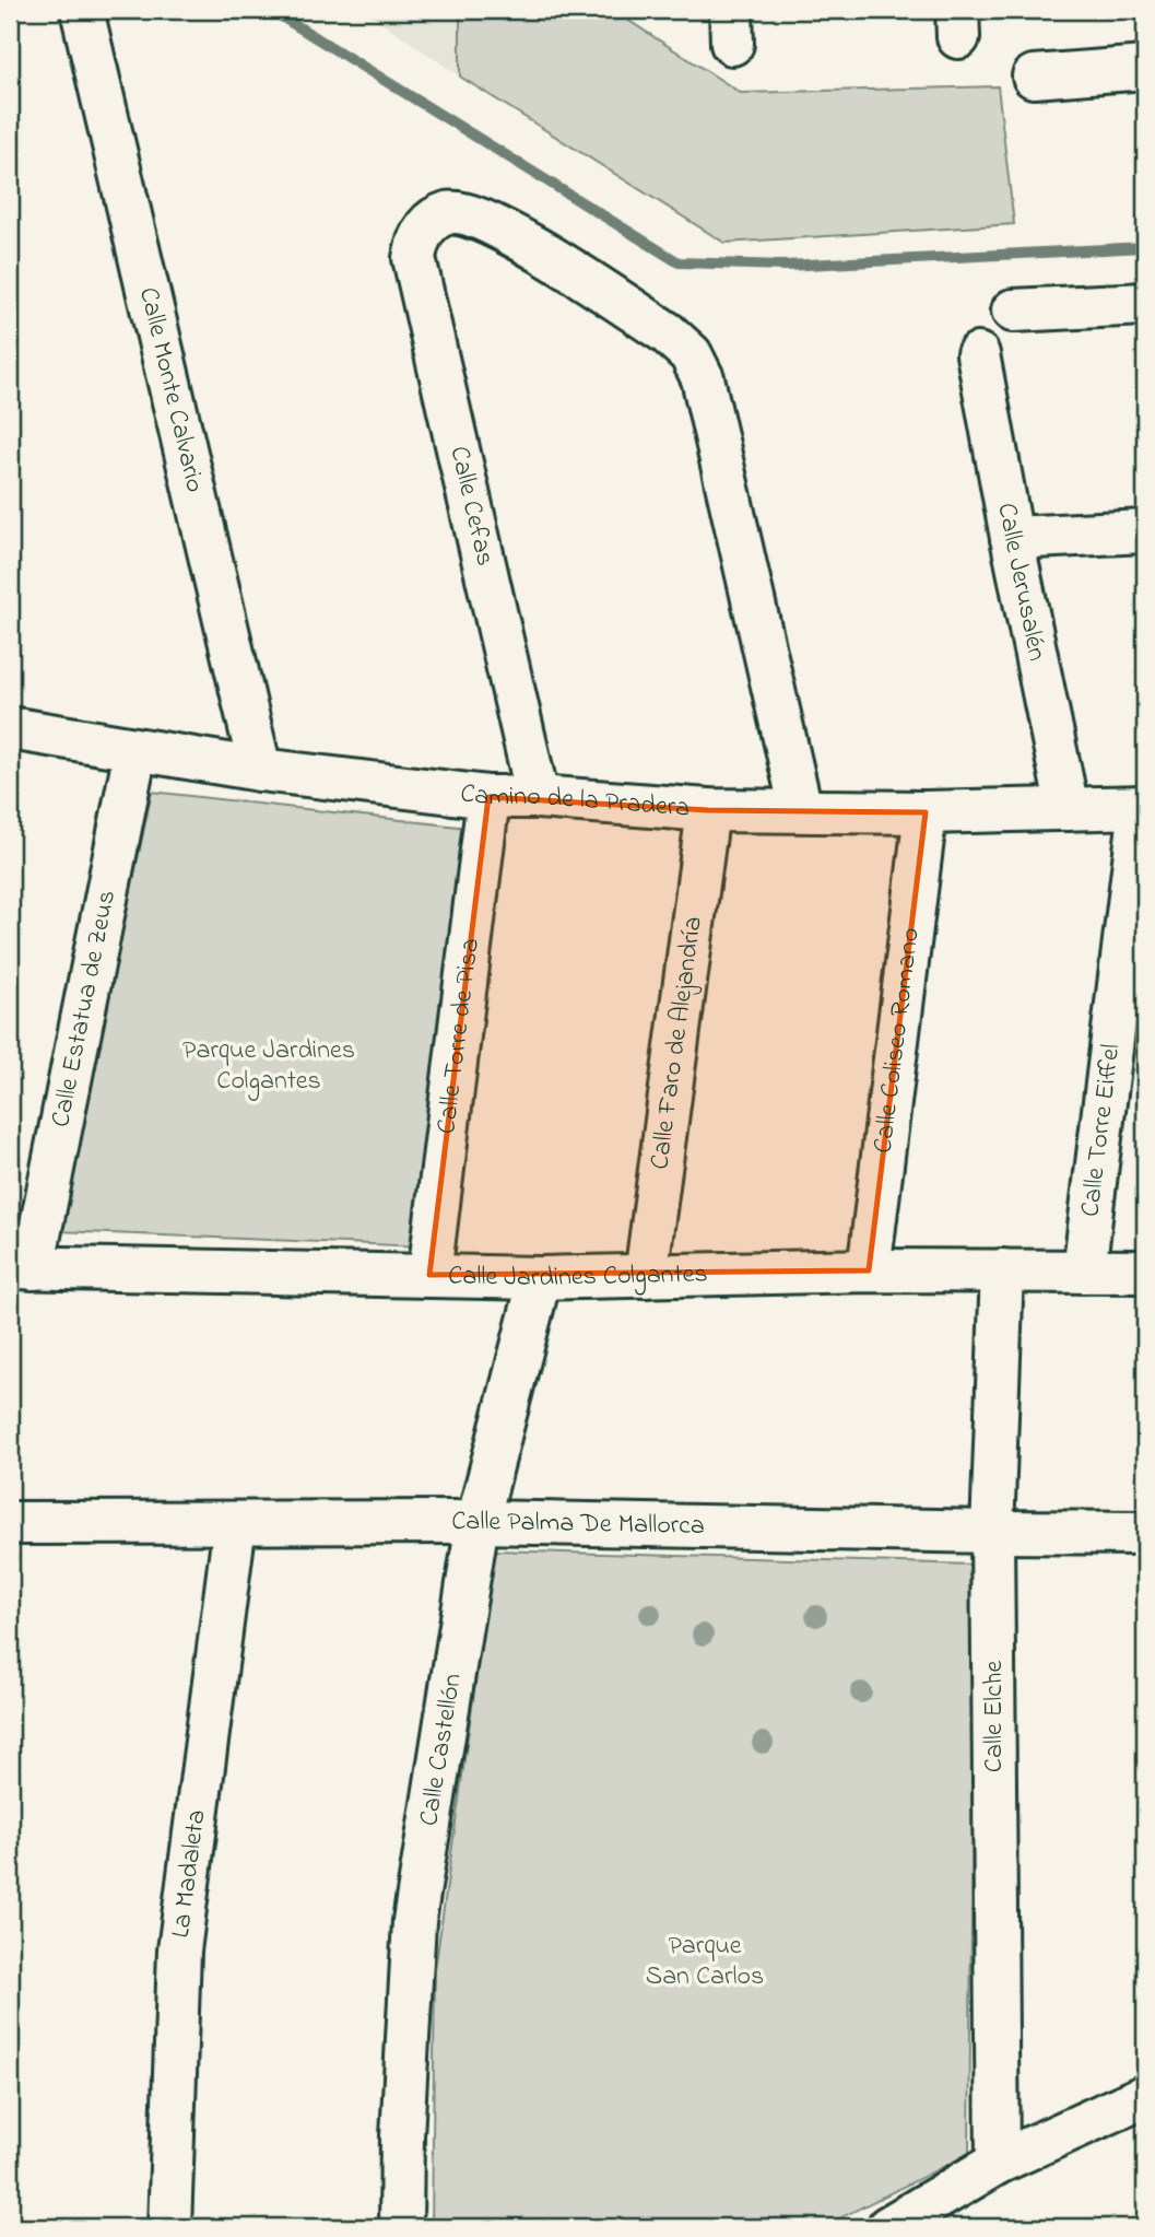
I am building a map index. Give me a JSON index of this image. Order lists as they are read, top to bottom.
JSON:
{
  "streets": {
    "street": [
      "Calle Monte Calvario",
      "Calle Cefas",
      "Calle Jerusalén",
      "Camino de la Pradera",
      "Calle Estatua de Zeus",
      "Calle Torre de Pisa",
      "Calle Coliseo Romano",
      "Calle Faro de Alejandría",
      "Calle Torre Eiffel",
      "Calle Jardines Colgantes",
      "Calle Palma De Mallorca",
      "Calle Elche",
      "Calle Castellón",
      "La Madaleta"
    ]
  },
  "crossings": [
    ["Calle Monte Calvario", "Camino de la Pradera"],
    ["Calle Cefas", "Camino de la Pradera"],
    ["Calle Jerusalén", "Camino de la Pradera"],
    ["Camino de la Pradera", "Calle Estatua de Zeus"],
    ["Camino de la Pradera", "Calle Torre de Pisa"],
    ["Camino de la Pradera", "Calle Coliseo Romano"],
    ["Camino de la Pradera", "Calle Faro de Alejandría"],
    ["Camino de la Pradera", "Calle Torre Eiffel"],
    ["Calle Estatua de Zeus", "Calle Jardines Colgantes"],
    ["Calle Torre de Pisa", "Calle Jardines Colgantes"],
    ["Calle Coliseo Romano", "Calle Jardines Colgantes"],
    ["Calle Faro de Alejandría", "Calle Jardines Colgantes"],
    ["Calle Torre Eiffel", "Calle Jardines Colgantes"],
    ["Calle Jardines Colgantes", "Calle Elche"],
    ["Calle Jardines Colgantes", "Calle Castellón"],
    ["Calle Palma De Mallorca", "Calle Elche"],
    ["Calle Palma De Mallorca", "Calle Castellón"],
    ["Calle Palma De Mallorca", "La Madaleta"]
  ],
  "parks": ["Parque Jardines Colgantes", "Parque San Carlos"]
}
